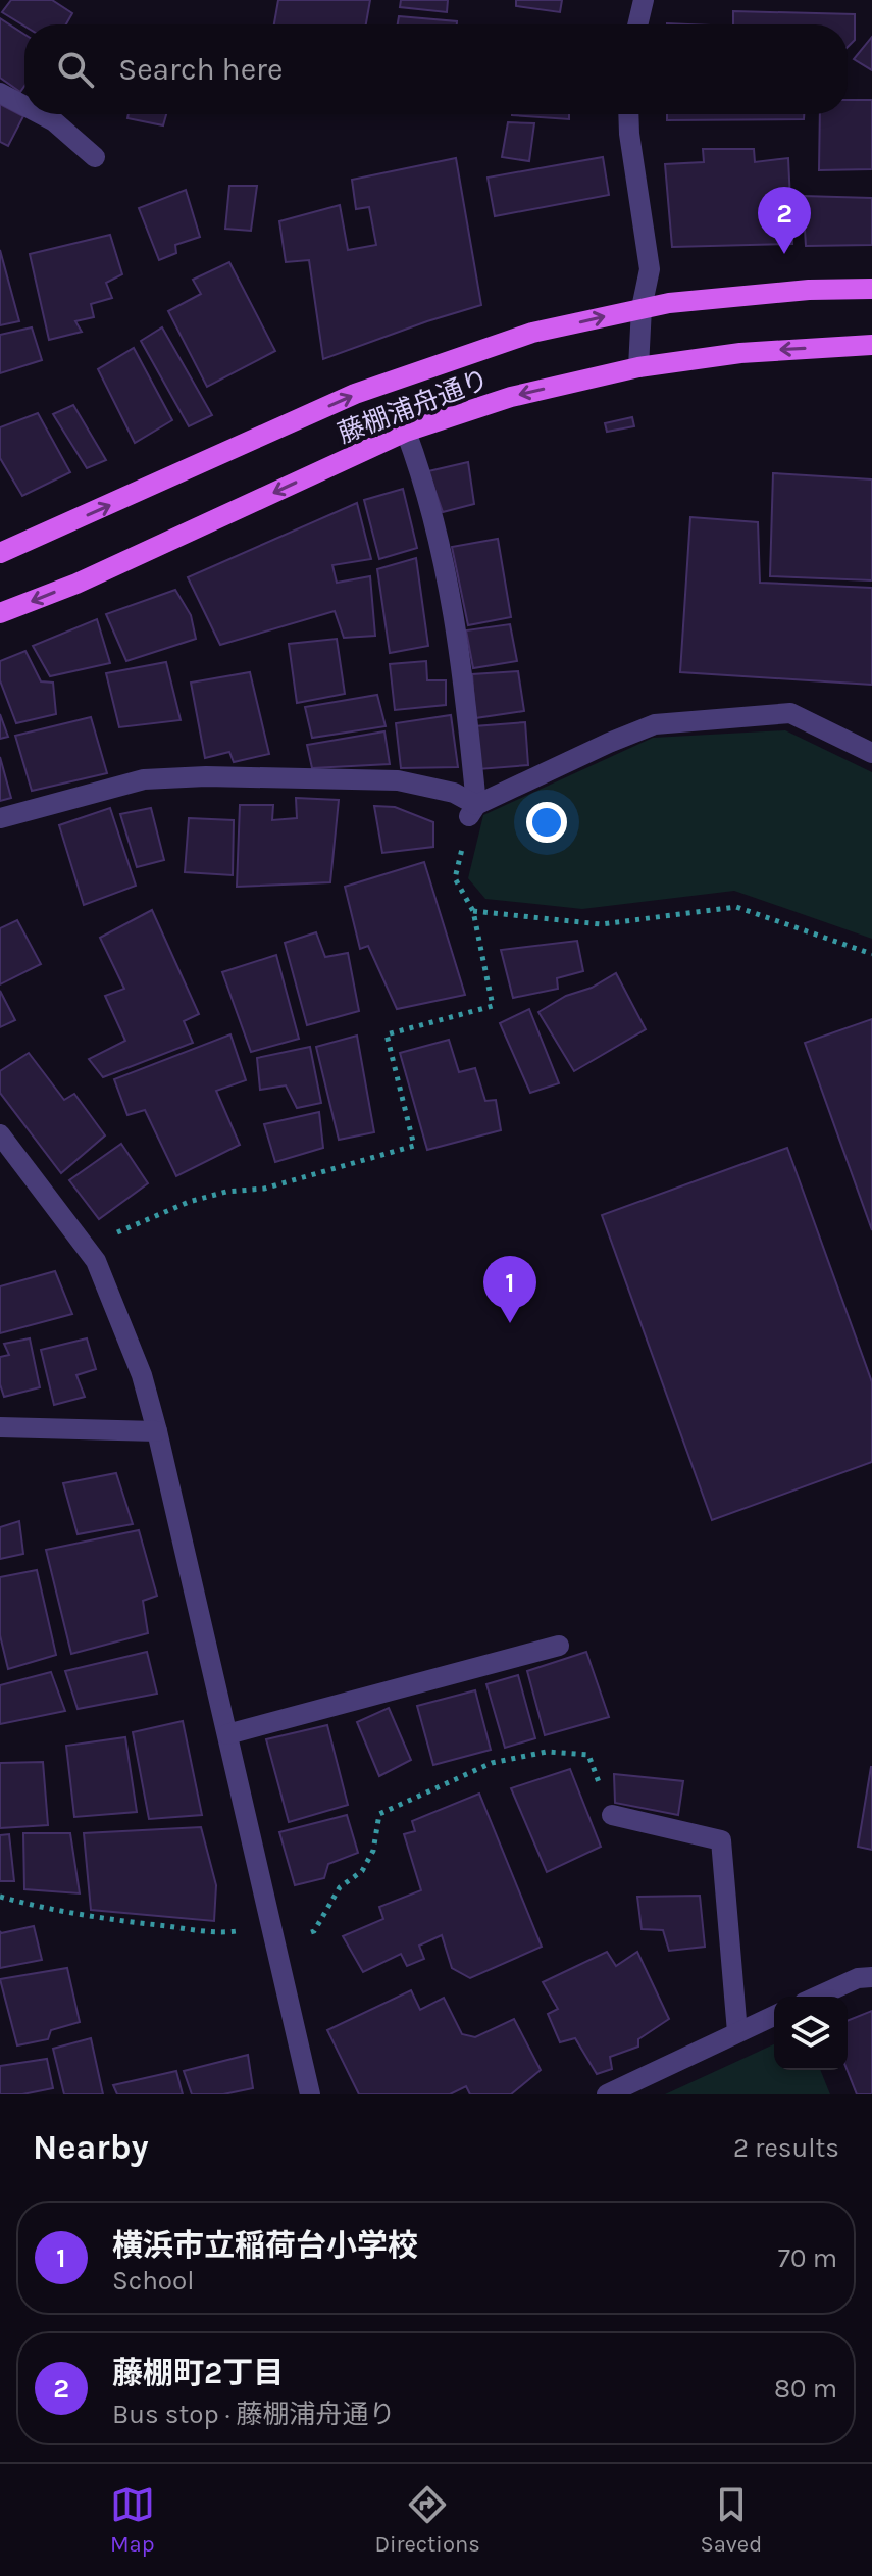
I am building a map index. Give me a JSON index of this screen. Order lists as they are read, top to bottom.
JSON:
{
  "streets": {
    "main road": ["藤棚浦舟通り"]
  },
  "page": {
    "search": "Search here",
    "pins": ["2", "1"],
    "heading": ["Nearby", "2 results"],
    "list": [
      {
        "mark": "1",
        "name": "横浜市立稲荷台小学校",
        "note": "School",
        "value": "70 m"
      },
      {
        "mark": "2",
        "name": "藤棚町2丁目",
        "note": "Bus stop · 藤棚浦舟通り",
        "value": "80 m"
      }
    ],
    "nav": ["Map", "Directions", "Saved"]
  }
}
